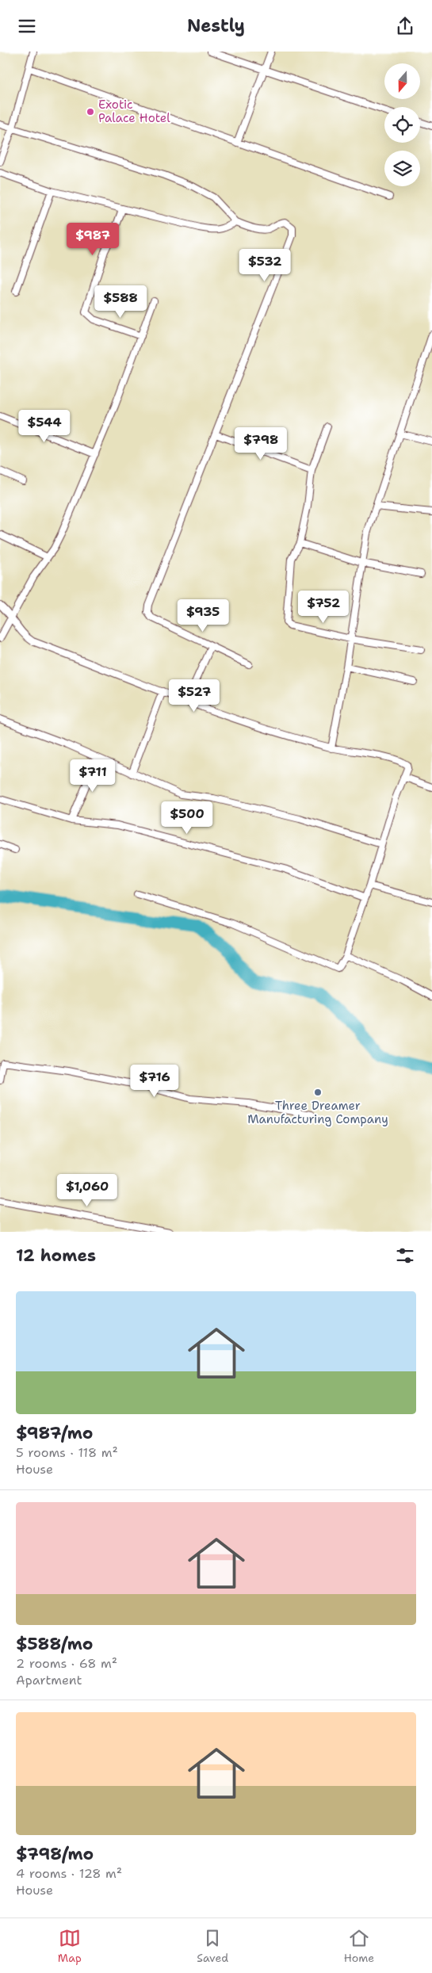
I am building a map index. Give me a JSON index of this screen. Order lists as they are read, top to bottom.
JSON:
{
  "places": ["Exotic Palace Hotel", "Three Dreamer Manufacturing Company"],
  "north": "bottom",
  "page": {
    "header": "Nestly",
    "price": [
      "$987",
      "$532",
      "$588",
      "$544",
      "$798",
      "$752",
      "$935",
      "$527",
      "$711",
      "$500",
      "$716",
      "$1,060"
    ],
    "heading": "12 homes",
    "list": [
      {
        "name": "$987/mo",
        "note": "5 rooms · 118 m² · House"
      },
      {
        "name": "$588/mo",
        "note": "2 rooms · 68 m² · Apartment"
      },
      {
        "name": "$798/mo",
        "note": "4 rooms · 128 m² · House"
      }
    ],
    "tabs": ["Map", "Saved", "Home"]
  }
}
